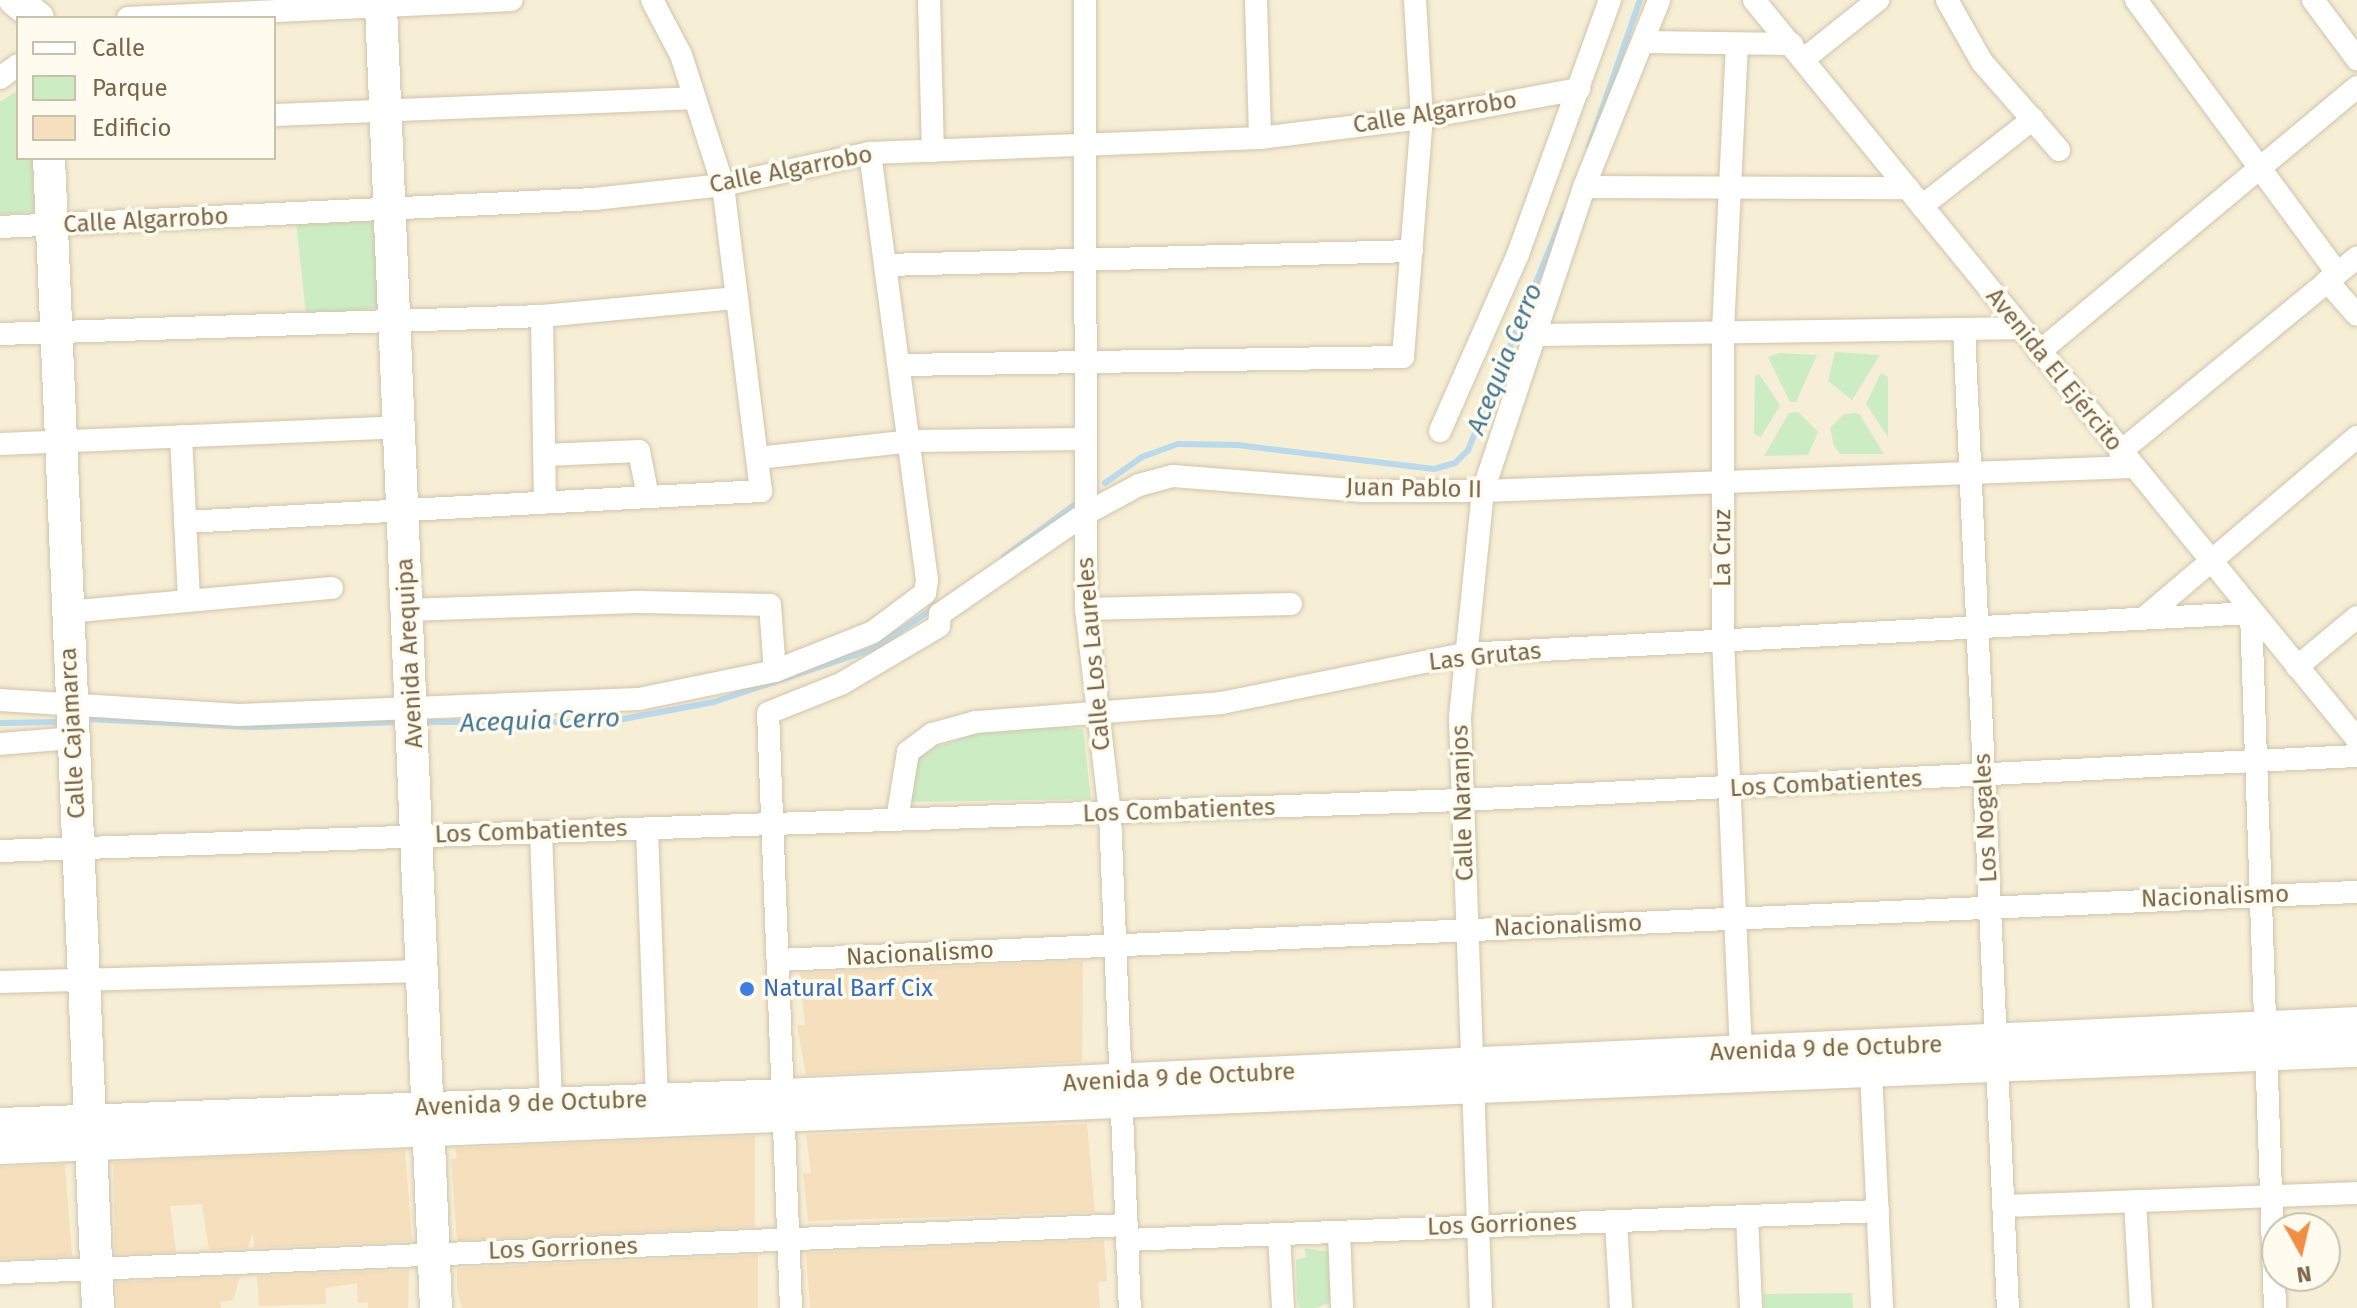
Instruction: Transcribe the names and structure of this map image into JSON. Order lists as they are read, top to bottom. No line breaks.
{"streets":{"street":["Calle Algarrobo","Avenida El Ejército","Juan Pablo II","La Cruz","Avenida Arequipa","Calle Los Laureles","Las Grutas","Calle Cajamarca","Los Combatientes","Calle Naranjos","Los Nogales","Nacionalismo","Avenida 9 de Octubre","Los Gorriones"]},"crossings":[["Calle Algarrobo","Avenida Arequipa"],["Calle Algarrobo","Calle Los Laureles"],["Calle Algarrobo","Calle Cajamarca"],["Avenida El Ejército","Juan Pablo II"],["Avenida El Ejército","Las Grutas"],["Juan Pablo II","La Cruz"],["Juan Pablo II","Calle Los Laureles"],["Juan Pablo II","Los Combatientes"],["Juan Pablo II","Calle Naranjos"],["Juan Pablo II","Los Nogales"],["La Cruz","Las Grutas"],["La Cruz","Los Combatientes"],["La Cruz","Nacionalismo"],["La Cruz","Avenida 9 de Octubre"],["Avenida Arequipa","Los Combatientes"],["Avenida Arequipa","Avenida 9 de Octubre"],["Avenida Arequipa","Los Gorriones"],["Calle Los Laureles","Las Grutas"],["Calle Los Laureles","Los Combatientes"],["Calle Los Laureles","Nacionalismo"],["Calle Los Laureles","Avenida 9 de Octubre"],["Calle Los Laureles","Los Gorriones"],["Las Grutas","Los Combatientes"],["Las Grutas","Calle Naranjos"],["Las Grutas","Los Nogales"],["Calle Cajamarca","Los Combatientes"],["Calle Cajamarca","Avenida 9 de Octubre"],["Calle Cajamarca","Los Gorriones"],["Los Combatientes","Calle Naranjos"],["Los Combatientes","Los Nogales"],["Calle Naranjos","Nacionalismo"],["Calle Naranjos","Avenida 9 de Octubre"],["Calle Naranjos","Los Gorriones"],["Los Nogales","Nacionalismo"],["Los Nogales","Avenida 9 de Octubre"]],"water":["Acequia Cerro"],"places":["Natural Barf Cix"],"legend":["Calle","Parque","Edificio"],"north":"bottom"}
